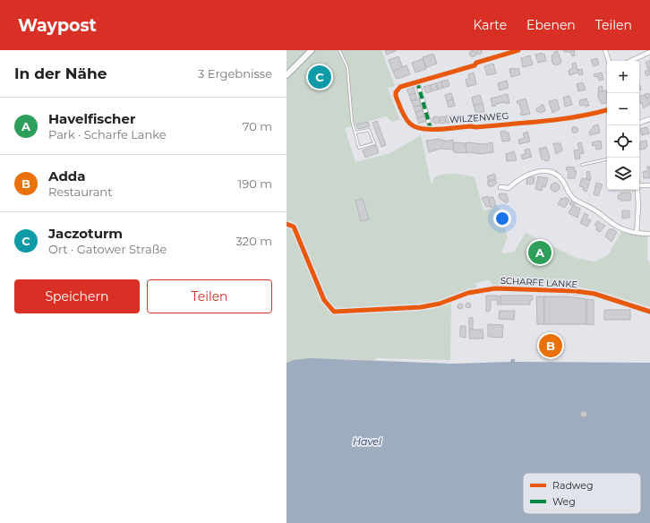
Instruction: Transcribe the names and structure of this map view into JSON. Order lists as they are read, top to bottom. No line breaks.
{"streets":{"street":["WILZENWEG","SCHARFE LANKE"]},"water":["Havel"],"legend":["Radweg","Weg"],"page":{"header":"Waypost","nav":["Karte","Ebenen","Teilen"],"heading":["In der Nähe","3 Ergebnisse"],"map_buttons":["+","−"],"pins":["C","A","B"],"list":[{"mark":"A","name":"Havelfischer","note":"Park · Scharfe Lanke","value":"70 m"},{"mark":"B","name":"Adda","note":"Restaurant","value":"190 m"},{"mark":"C","name":"Jaczoturm","note":"Ort · Gatower Straße","value":"320 m"}],"buttons":["Speichern","Teilen"]}}
